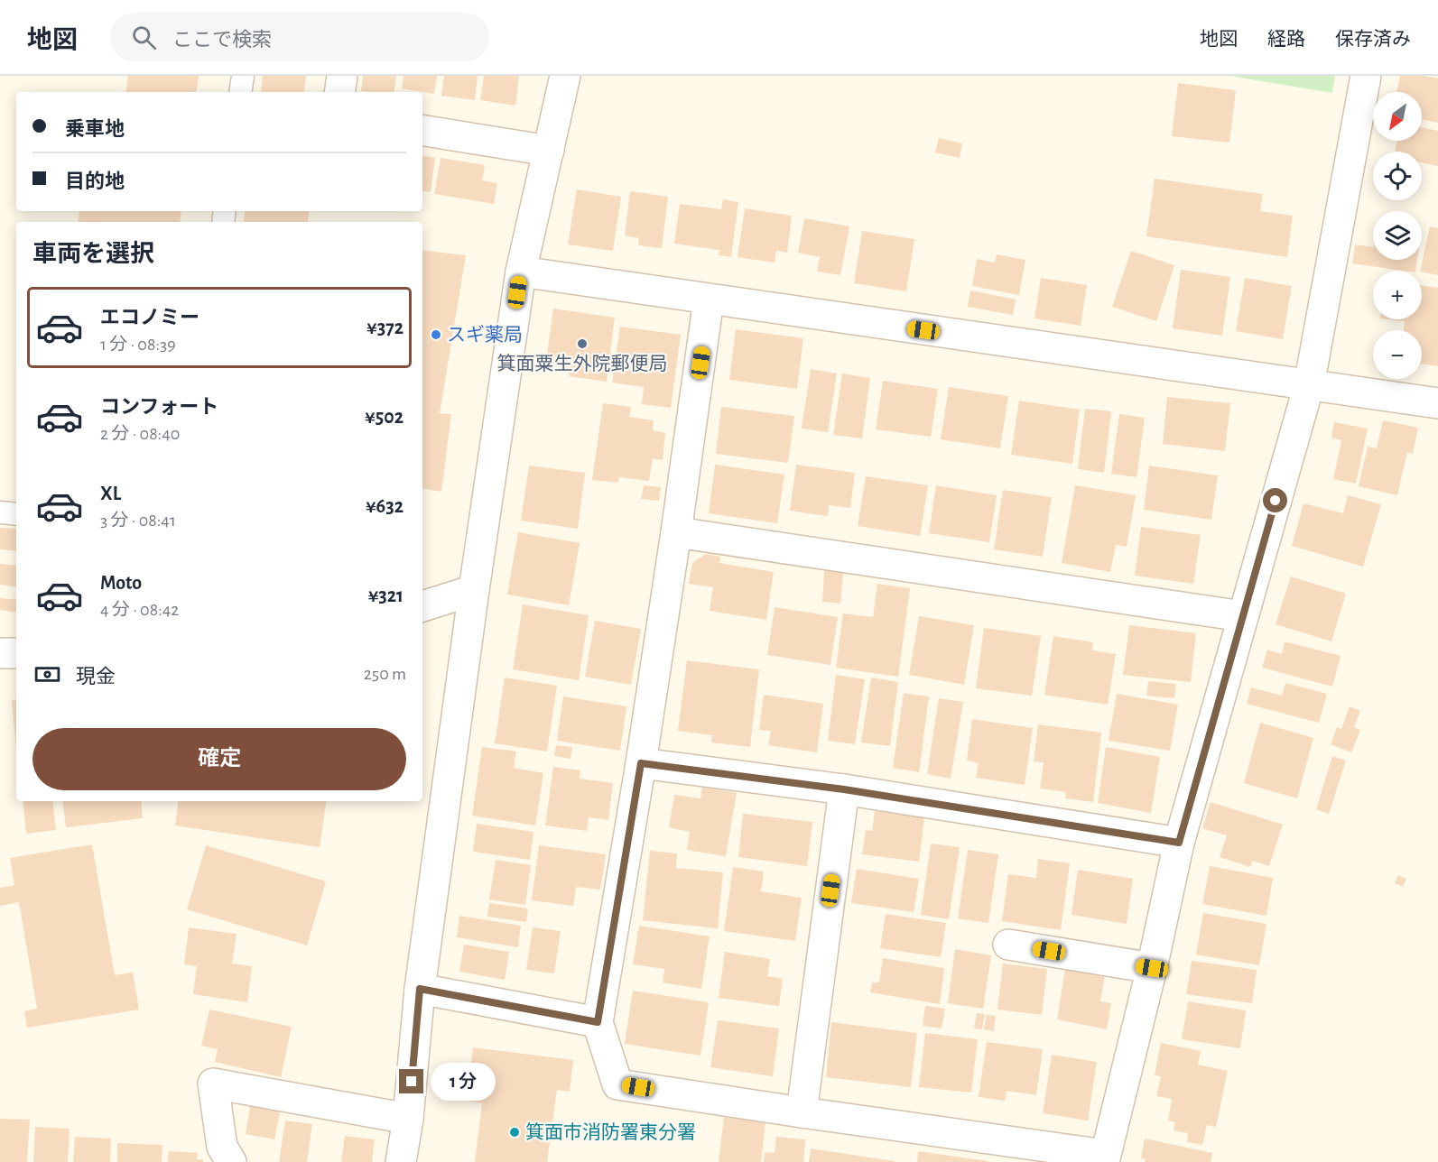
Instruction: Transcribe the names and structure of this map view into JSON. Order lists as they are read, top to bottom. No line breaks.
{"places":["スギ薬局","箕面粟生外院郵便局","箕面市消防署東分署"],"north":"bottom left","page":{"header":"地図","search":"ここで検索","nav":["地図","経路","保存済み"],"map_buttons":["+","−"],"banner":["乗車地","目的地"],"heading":"車両を選択","list":[{"name":"エコノミー","note":"1 分 · 08:39","value":"¥372"},{"name":"コンフォート","note":"2 分 · 08:40","value":"¥502"},{"name":"XL","note":"3 分 · 08:41","value":"¥632"},{"name":"Moto","note":"4 分 · 08:42","value":"¥321"}],"pay":["現金","250 m"],"buttons":"確定","bubble":"1 分"}}
